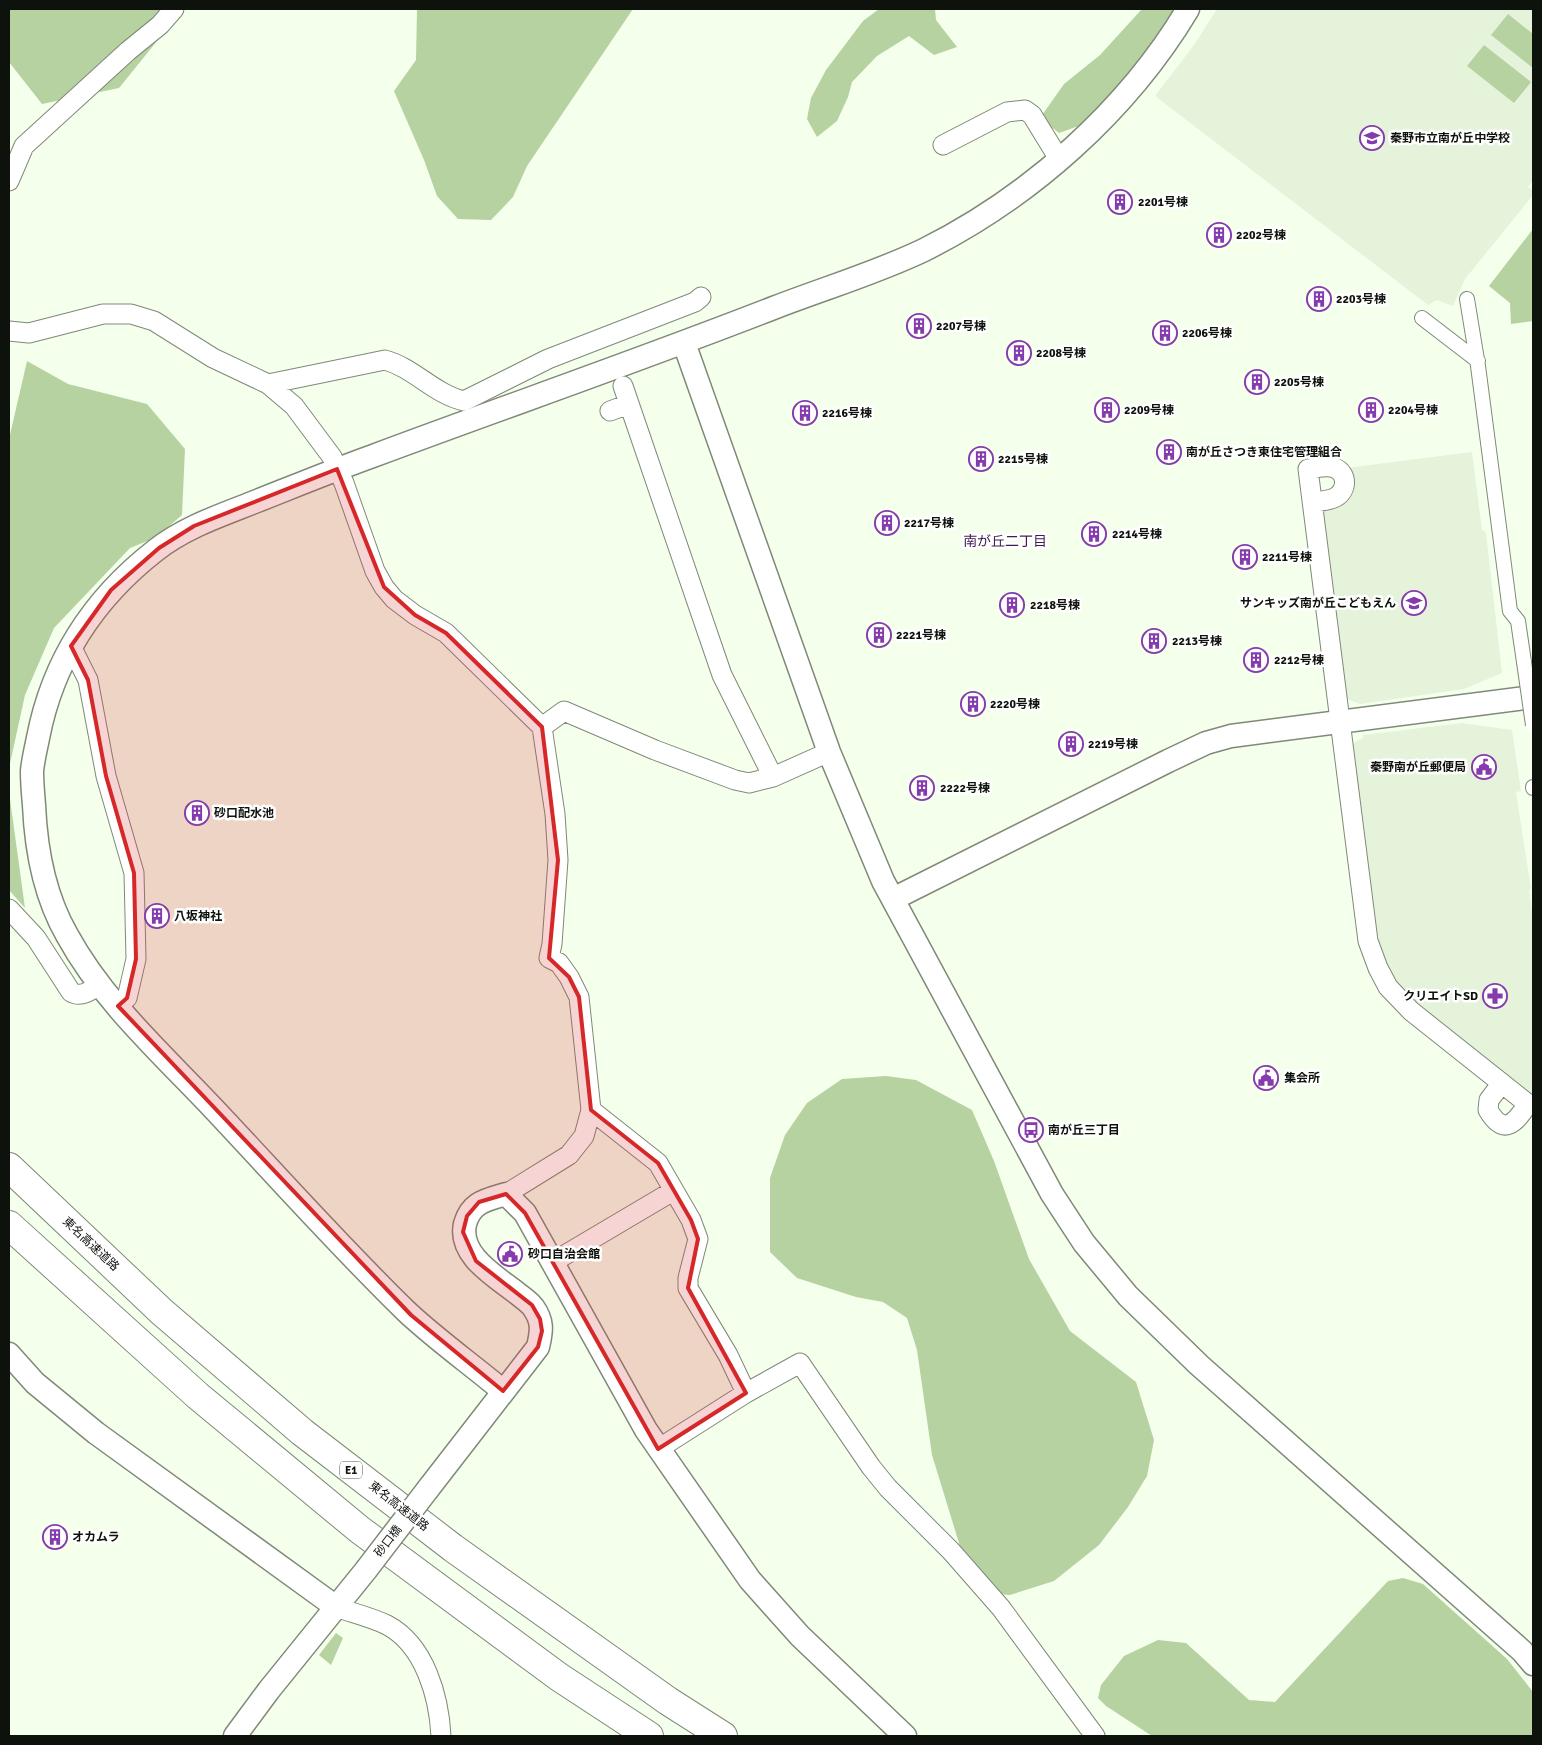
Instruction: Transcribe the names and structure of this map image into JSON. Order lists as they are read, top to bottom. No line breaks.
{"streets":{"highway":["東名高速道路","E1"],"street":["砂口橋"]},"districts":["南が丘二丁目"],"places":{"school or university":["秦野市立南が丘中学校","サンキッズ南が丘こどもえん"],"building":["2201号棟","2202号棟","2203号棟","2207号棟","2206号棟","2208号棟","2205号棟","2209号棟","2204号棟","2216号棟","南が丘さつき東住宅管理組合","2215号棟","2217号棟","2214号棟","2211号棟","2218号棟","2221号棟","2213号棟","2212号棟","2220号棟","2219号棟","2222号棟","砂口配水池","八坂神社","オカムラ"],"public building":["秦野南が丘郵便局","集会所","砂口自治会館"],"pharmacy":["クリエイトSD"],"bus stop":["南が丘三丁目"]}}
